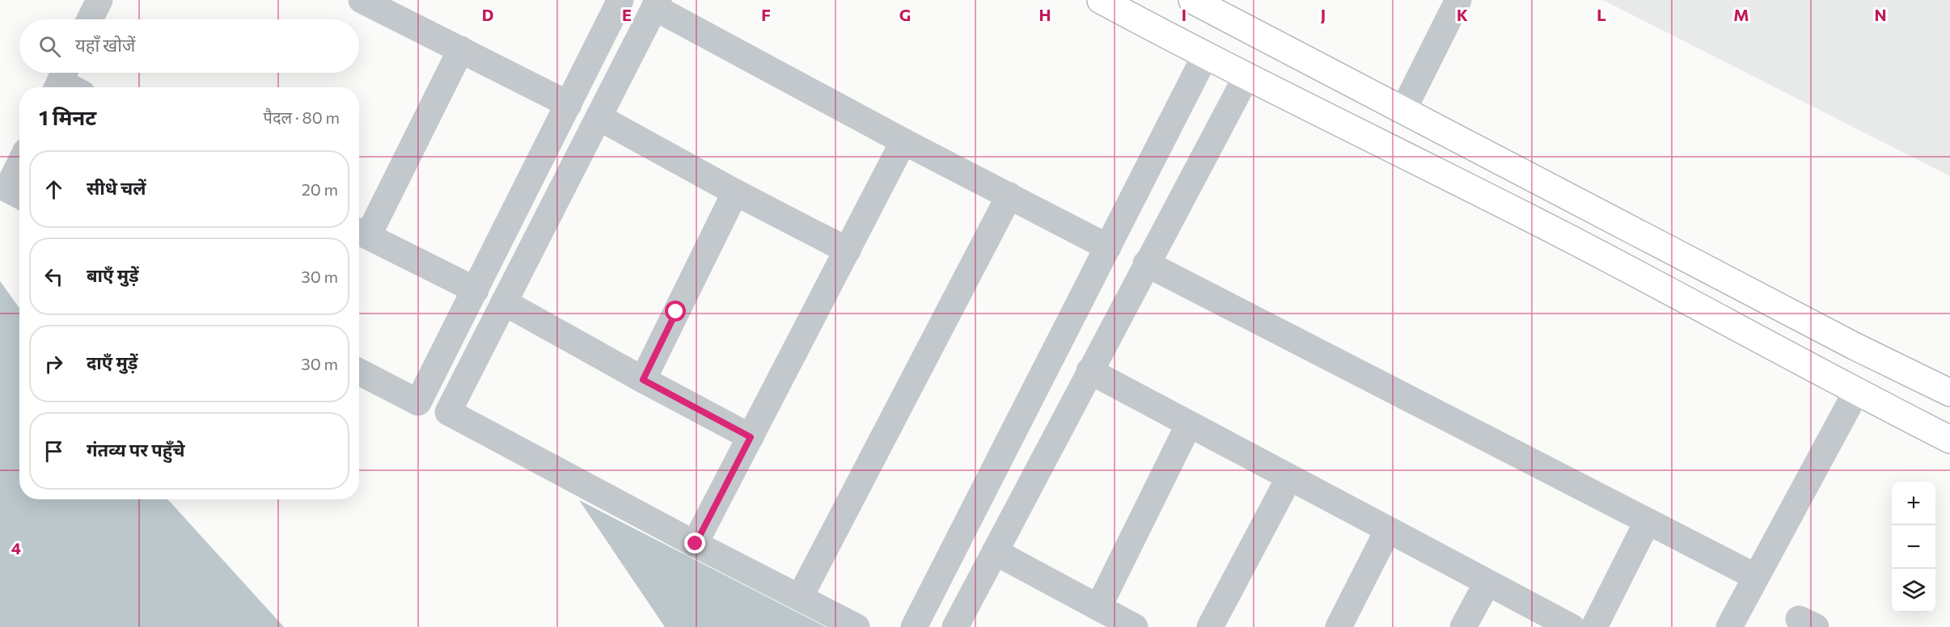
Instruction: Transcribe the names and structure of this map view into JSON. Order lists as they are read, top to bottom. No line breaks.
{"page":{"search":"यहाँ खोजें","heading":["1 मिनट","पैदल · 80 m"],"list":[["सीधे चलें","20 m"],["बाएँ मुड़ें","30 m"],["दाएँ मुड़ें","30 m"],"गंतव्य पर पहुँचे"],"map_buttons":["+","−"]},"grid":{"columns":["D","E","F","G","H","I","J","K","L","M","N"],"rows":["4"]}}
